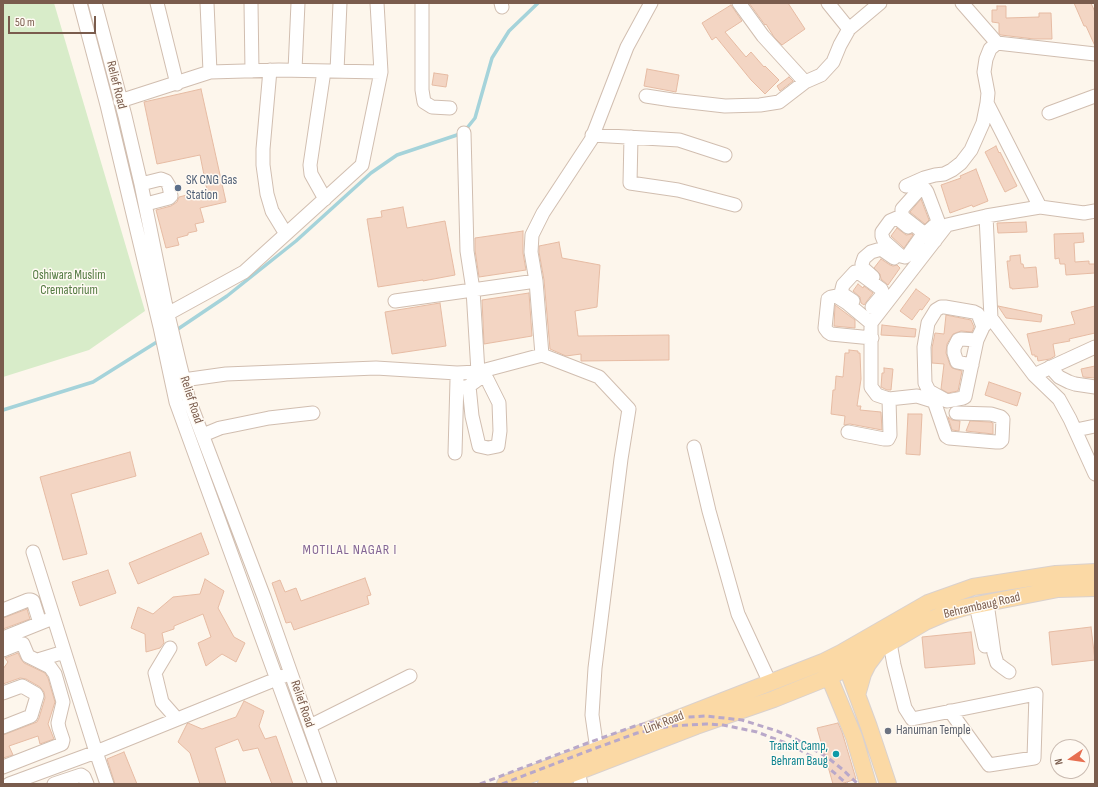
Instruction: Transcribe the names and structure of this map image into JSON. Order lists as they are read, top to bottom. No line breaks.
{"streets":{"main road":["Behrambaug Road","Link Road"],"street":["Relief Road"]},"crossings":[["Behrambaug Road","Link Road"]],"districts":["MOTILAL NAGAR I"],"parks":["Oshiwara Muslim Crematorium"],"places":["SK CNG Gas Station","Hanuman Temple","Transit Camp, Behram Baug"],"scale_bar":"50 m","north":"left"}
